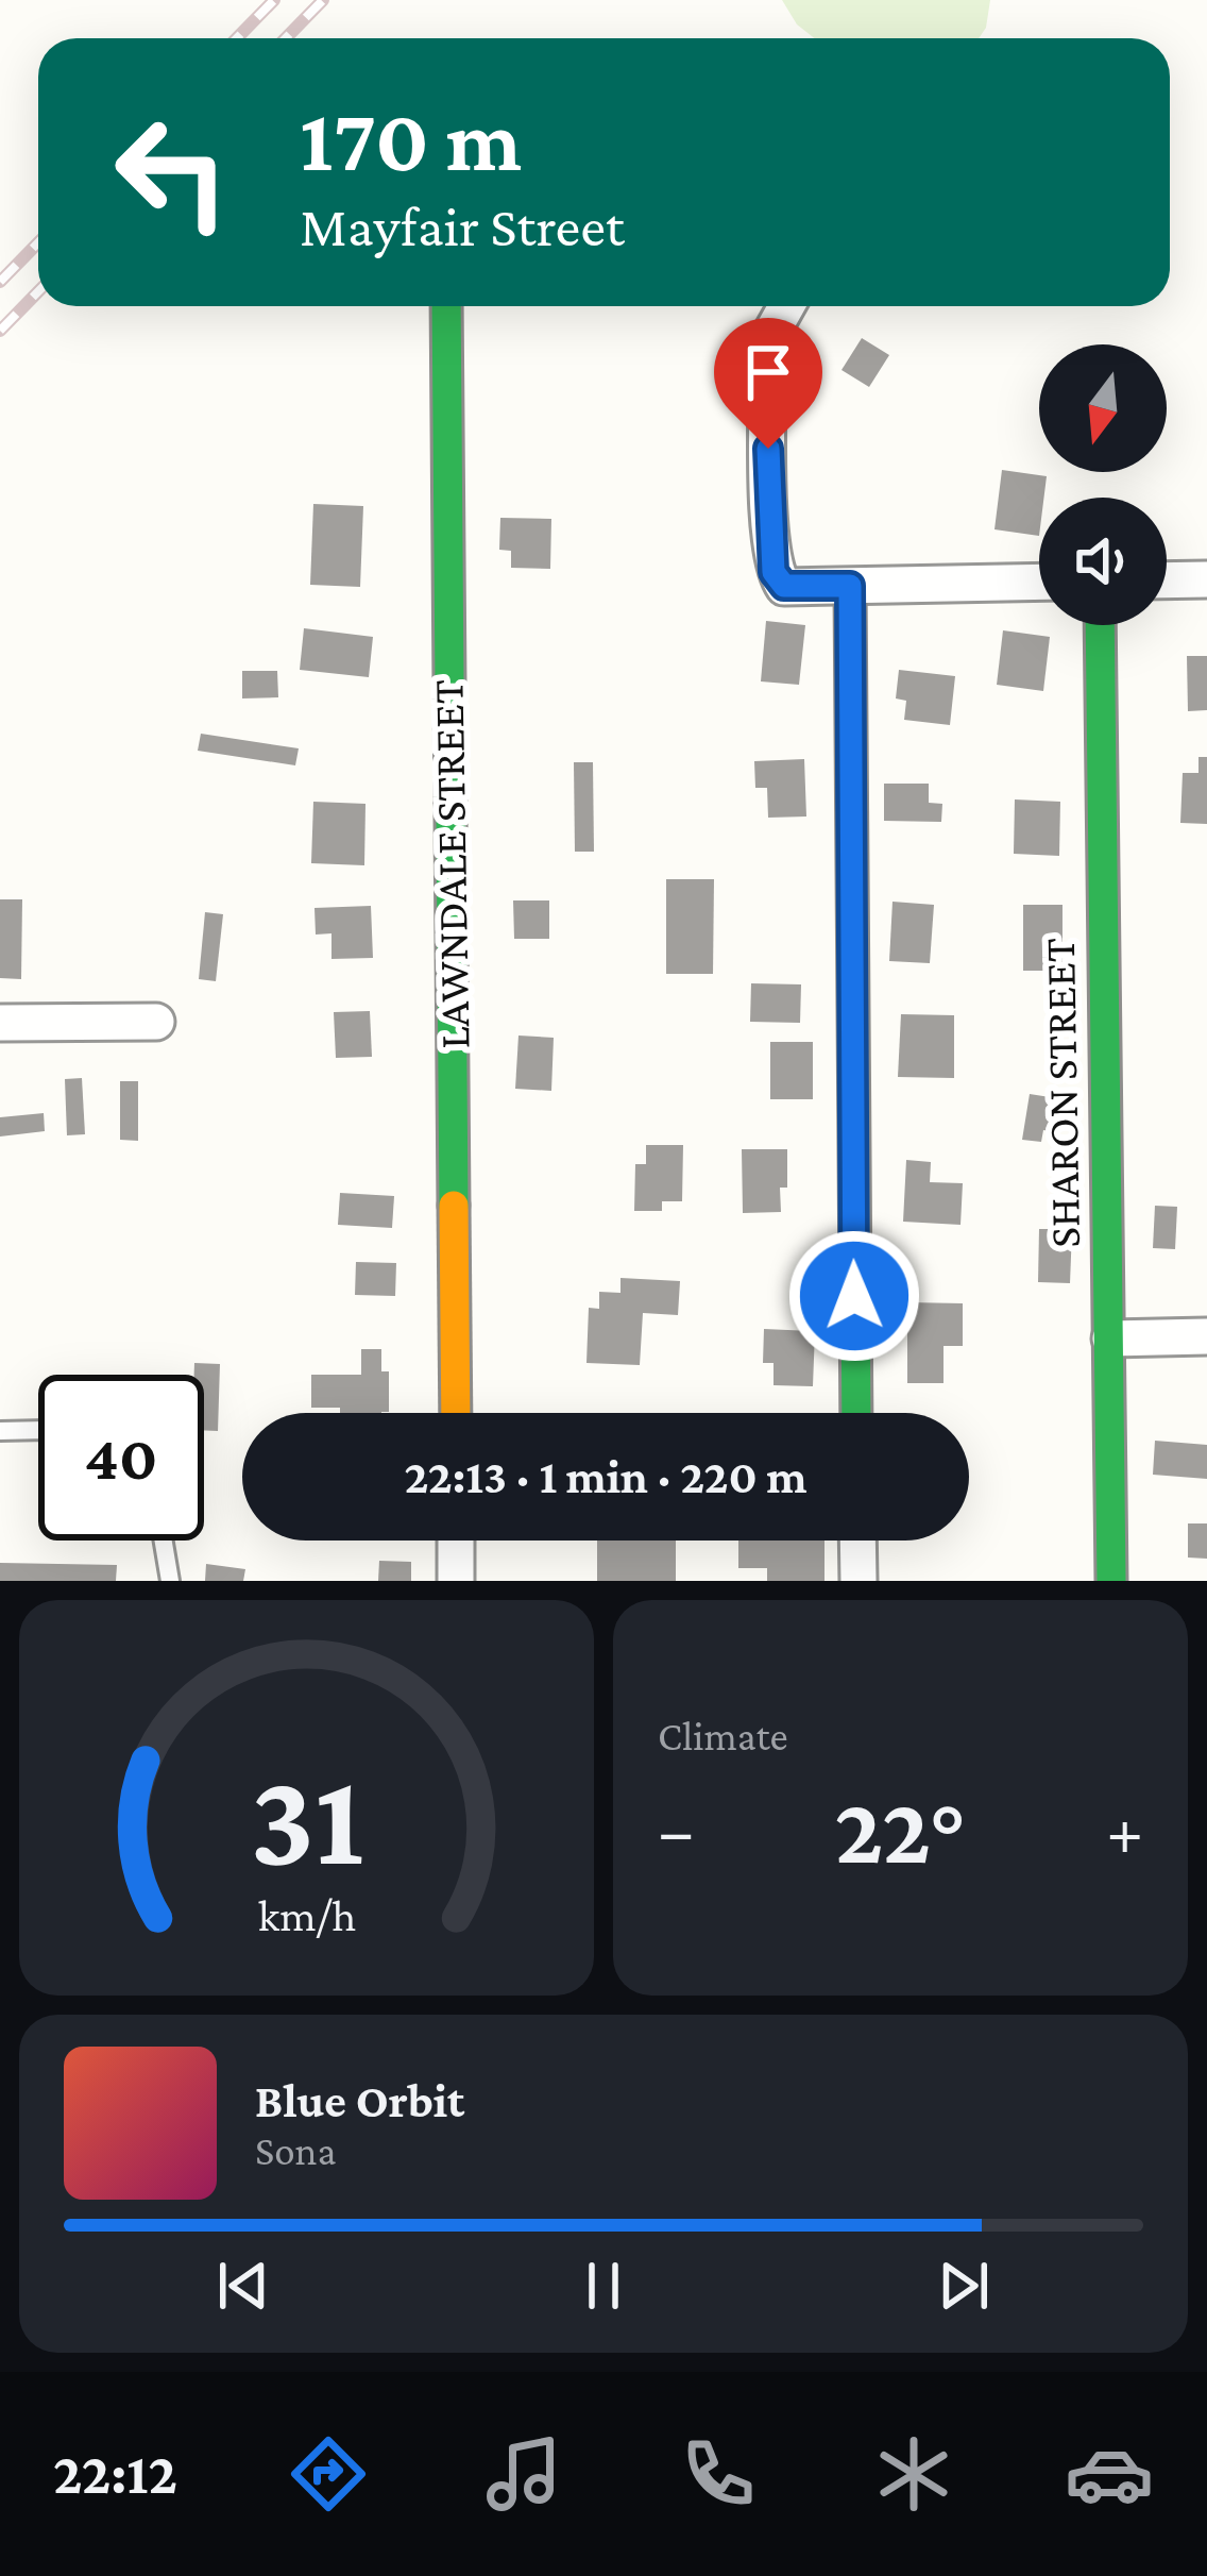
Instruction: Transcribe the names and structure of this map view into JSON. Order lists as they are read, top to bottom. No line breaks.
{"streets":{"street":["LAWNDALE STREET","SHARON STREET"]},"north":"bottom","page":{"turn":["170 m","Mayfair Street"],"limit":"40","trip":"22:13 · 1 min · 220 m","tile":"Climate","heat":["−","22°","+"],"song":["Blue Orbit","Sona"],"tabs":"22:12","gauge":["31","km/h"]}}
